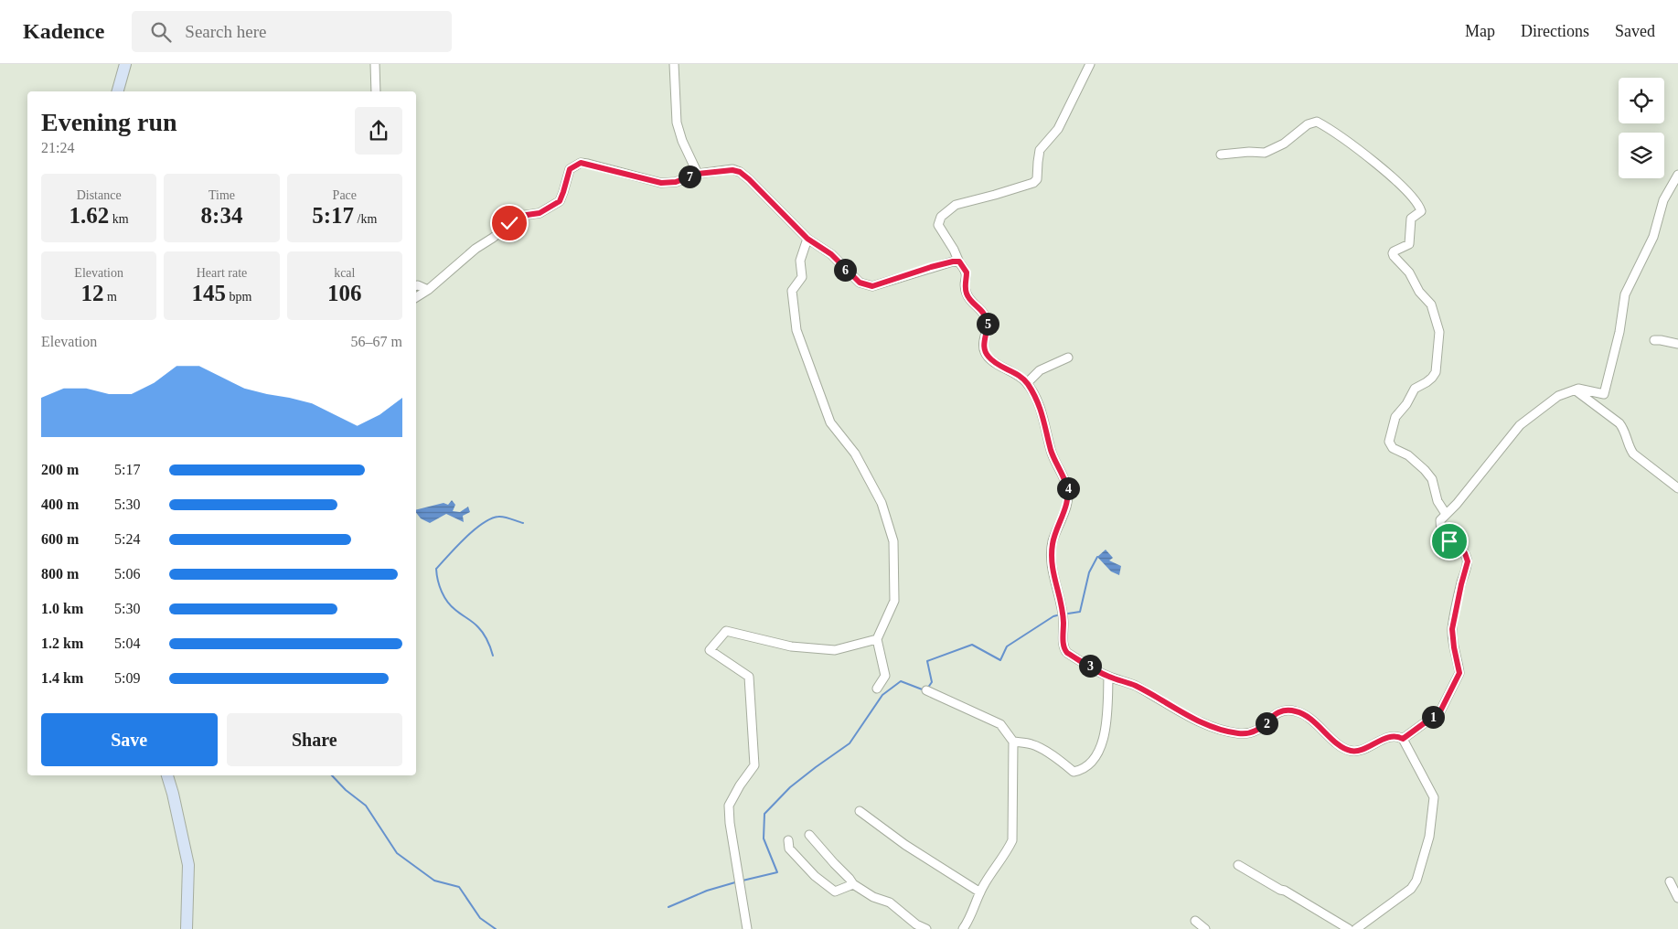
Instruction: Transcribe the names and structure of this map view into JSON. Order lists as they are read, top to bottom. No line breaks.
{"page":{"header":"Kadence","search":"Search here","nav":["Map","Directions","Saved"],"heading":["Evening run","21:24"],"pins":["7","6","5","4","3","1","2"],"stats":[["Distance","1.62 km"],["Time","8:34"],["Pace","5:17 /km"],["Elevation","12 m"],["Heart rate","145 bpm"],["kcal","106"]],"chart":["Elevation","56–67 m"],"list":[{"name":"200 m","note":"5:17"},{"name":"400 m","note":"5:30"},{"name":"600 m","note":"5:24"},{"name":"800 m","note":"5:06"},{"name":"1.0 km","note":"5:30"},{"name":"1.2 km","note":"5:04"},{"name":"1.4 km","note":"5:09"}],"buttons":["Save","Share"]}}
